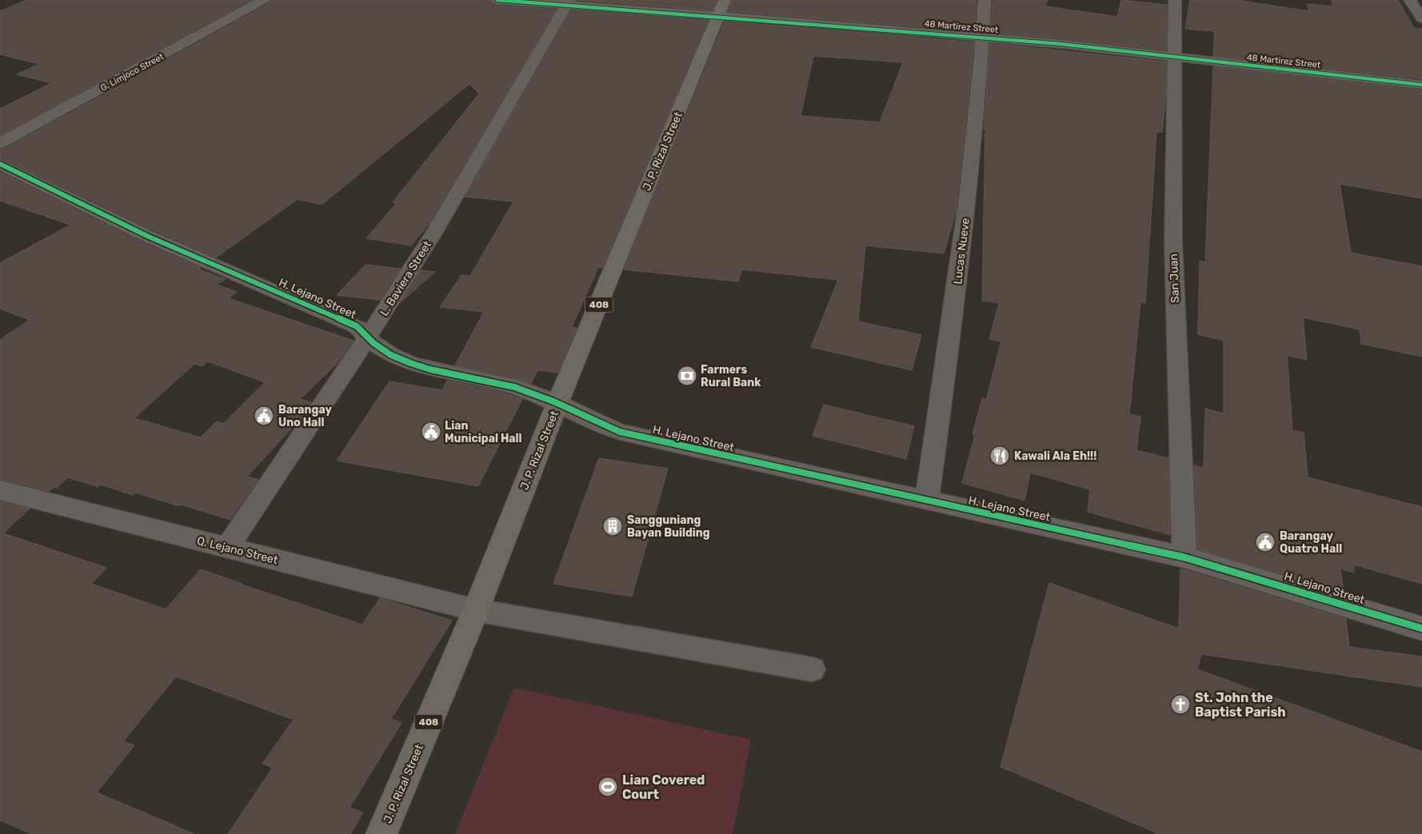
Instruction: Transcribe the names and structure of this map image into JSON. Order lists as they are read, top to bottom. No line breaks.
{"streets":{"main road":["J. P. Rizal Street","408"],"street":["48 Martirez Street","G. Limjoco Street","Lucas Nueve","L. Baviera Street","San Juan","H. Lejano Street","Q. Lejano Street"]},"crossings":[["48 Martirez Street","J. P. Rizal Street"],["48 Martirez Street","Lucas Nueve"],["48 Martirez Street","L. Baviera Street"],["48 Martirez Street","San Juan"],["J. P. Rizal Street","H. Lejano Street"],["J. P. Rizal Street","Q. Lejano Street"],["Lucas Nueve","H. Lejano Street"],["L. Baviera Street","H. Lejano Street"],["L. Baviera Street","Q. Lejano Street"],["San Juan","H. Lejano Street"]],"places":{"bank":["Farmers Rural Bank"],"public building":["Barangay Uno Hall","Lian Municipal Hall","Barangay Quatro Hall"],"restaurant":["Kawali Ala Eh!!!"],"building":["Sangguniang Bayan Building"],"church":["St. John the Baptist Parish"],"sports":["Lian Covered Court"]}}
